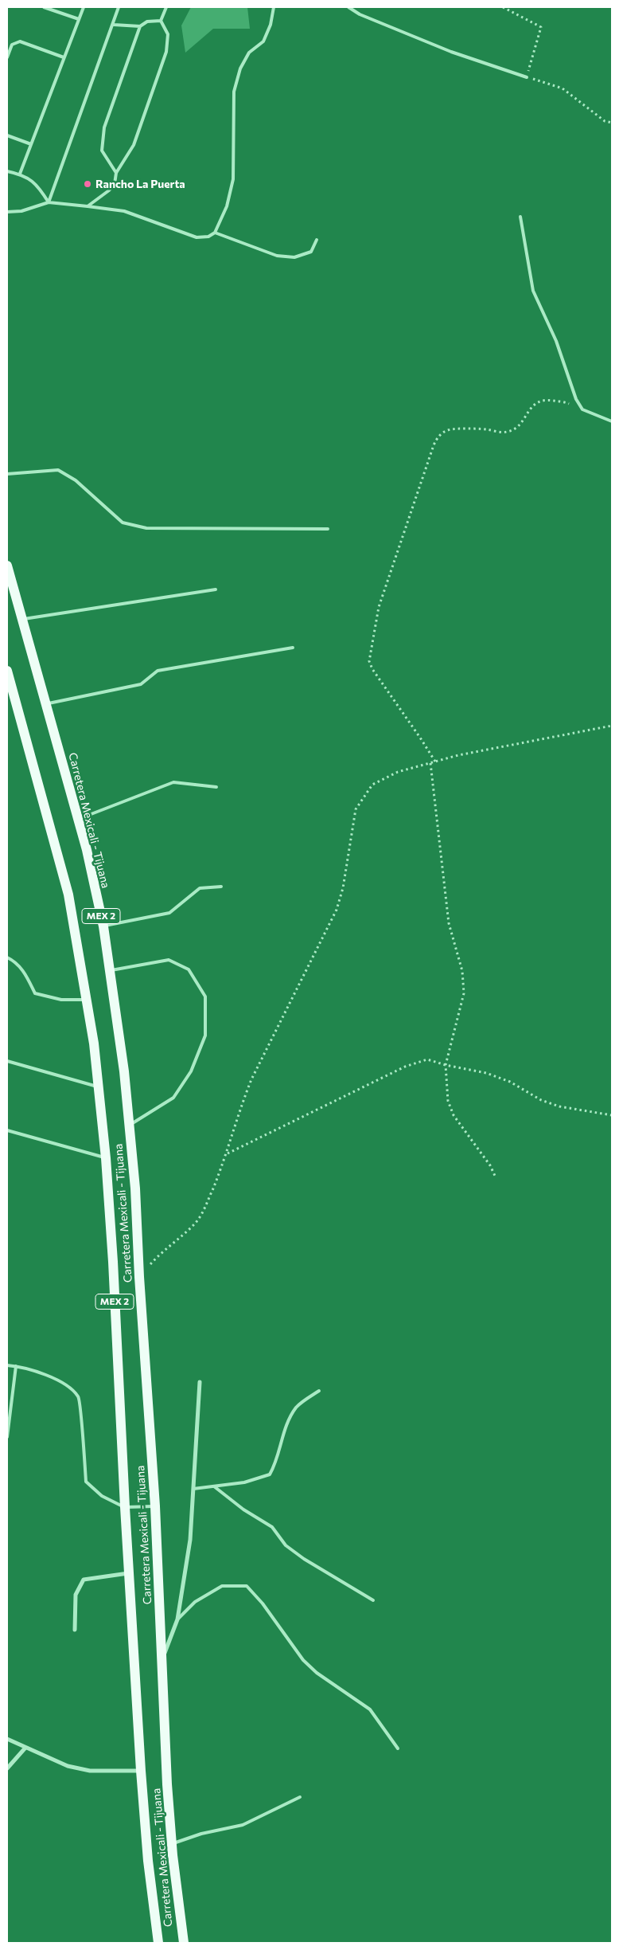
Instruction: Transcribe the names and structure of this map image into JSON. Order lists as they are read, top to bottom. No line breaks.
{"streets":{"main road":["Carretera Mexicali - Tijuana","MEX 2"]},"places":["Rancho La Puerta"]}
